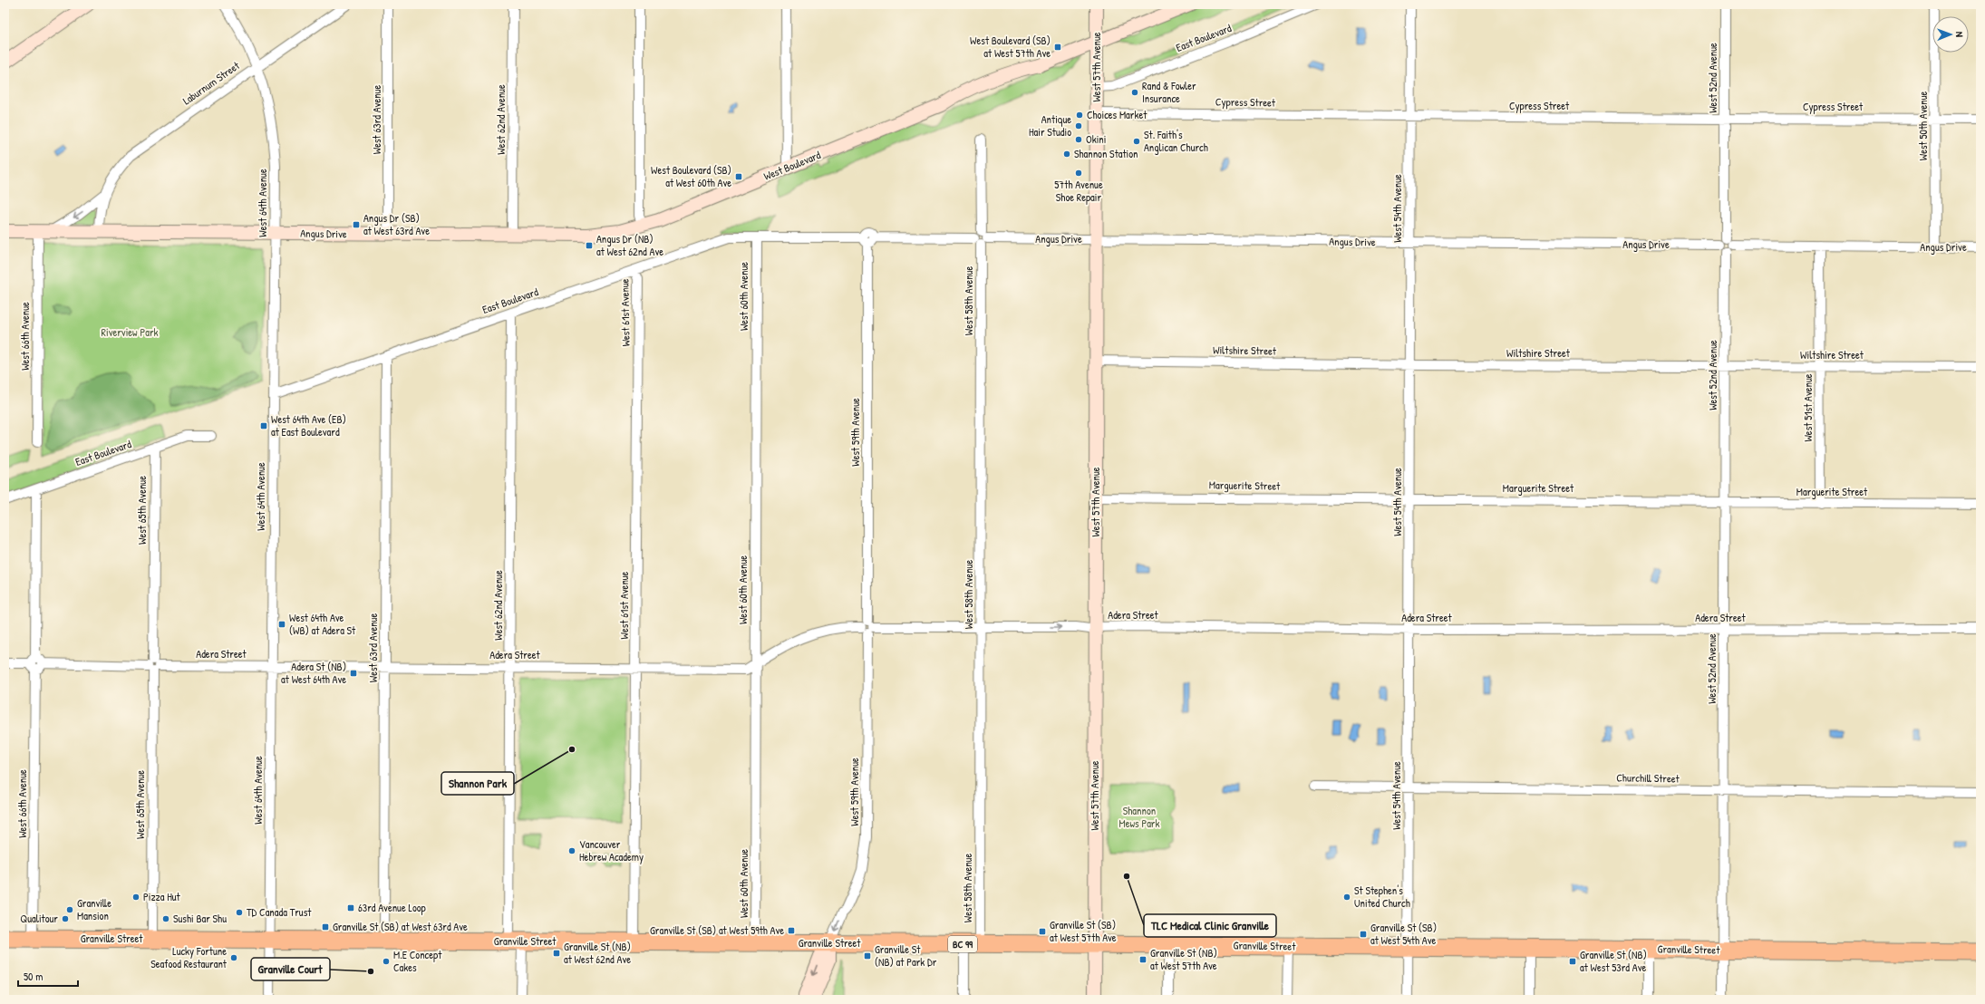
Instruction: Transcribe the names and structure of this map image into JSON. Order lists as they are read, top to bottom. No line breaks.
{"streets":{"highway":["Granville Street","BC 99"],"street":["East Boulevard","West 57th Avenue","West 52nd Avenue","Laburnum Street","Cypress Street","West 63rd Avenue","West 62nd Avenue","West 50th Avenue","West Boulevard","West 64th Avenue","West 54th Avenue","Angus Drive","West 60th Avenue","West 58th Avenue","West 61st Avenue","West 66th Avenue","Wiltshire Street","West 51st Avenue","West 59th Avenue","Marguerite Street","West 65th Avenue","Adera Street","Churchill Street"]},"crossings":[["East Boulevard","West 57th Avenue"],["East Boulevard","West 63rd Avenue"],["East Boulevard","West 62nd Avenue"],["East Boulevard","West 64th Avenue"],["East Boulevard","Angus Drive"],["East Boulevard","West 60th Avenue"],["East Boulevard","West 61st Avenue"],["East Boulevard","West 66th Avenue"],["East Boulevard","West 65th Avenue"],["West 57th Avenue","Cypress Street"],["West 57th Avenue","West Boulevard"],["West 57th Avenue","Angus Drive"],["West 57th Avenue","Wiltshire Street"],["West 57th Avenue","Marguerite Street"],["West 57th Avenue","Adera Street"],["West 57th Avenue","Granville Street"],["West 52nd Avenue","Cypress Street"],["West 52nd Avenue","Angus Drive"],["West 52nd Avenue","Wiltshire Street"],["West 52nd Avenue","Marguerite Street"],["West 52nd Avenue","Adera Street"],["West 52nd Avenue","Churchill Street"],["West 52nd Avenue","Granville Street"],["Laburnum Street","West 64th Avenue"],["Laburnum Street","Angus Drive"],["Cypress Street","West 50th Avenue"],["Cypress Street","West 54th Avenue"],["West 63rd Avenue","Angus Drive"],["West 63rd Avenue","Adera Street"],["West 63rd Avenue","Granville Street"],["West 62nd Avenue","Angus Drive"],["West 62nd Avenue","Adera Street"],["West 62nd Avenue","Granville Street"],["West 50th Avenue","Angus Drive"],["West Boulevard","Angus Drive"],["West 64th Avenue","Angus Drive"],["West 64th Avenue","Adera Street"],["West 64th Avenue","Granville Street"],["West 54th Avenue","Angus Drive"],["West 54th Avenue","Wiltshire Street"],["West 54th Avenue","Marguerite Street"],["West 54th Avenue","Adera Street"],["West 54th Avenue","Churchill Street"],["West 54th Avenue","Granville Street"],["Angus Drive","West 60th Avenue"],["Angus Drive","West 58th Avenue"],["Angus Drive","West 66th Avenue"],["Angus Drive","West 51st Avenue"],["Angus Drive","West 59th Avenue"],["West 60th Avenue","Adera Street"],["West 60th Avenue","Granville Street"],["West 58th Avenue","Adera Street"],["West 58th Avenue","Granville Street"],["West 61st Avenue","Adera Street"],["West 61st Avenue","Granville Street"],["West 66th Avenue","Adera Street"],["West 66th Avenue","Granville Street"],["Wiltshire Street","West 51st Avenue"],["West 51st Avenue","Marguerite Street"],["West 59th Avenue","Adera Street"],["West 59th Avenue","Granville Street"],["West 65th Avenue","Adera Street"],["West 65th Avenue","Granville Street"]],"one_way":["West 59th Avenue"],"parks":["Riverview Park","Shannon Mews Park"],"places":{"transit":["West Boulevard (SB) at West 57th Ave","West Boulevard (SB) at West 60th Ave","Angus Dr (SB) at West 63rd Ave","Angus Dr (NB) at West 62nd Ave","West 64th Ave (EB) at East Boulevard","West 64th Ave (WB) at Adera St","Adera St (NB) at West 64th Ave","63rd Avenue Loop","Granville St (SB) at West 63rd Ave","Granville St (SB) at West 59th Ave","Granville St (SB) at West 57th Ave","Granville St (SB) at West 54th Ave","Granville St (NB) at West 62nd Ave","Granville St (NB) at Park Dr","Granville St (NB) at West 57th Ave","Granville St (NB) at West 53rd Ave"],"other":["Rand & Fowler Insurance","Choices Market","Antique Hair Studio","Okini","St. Faith's Anglican Church","Shannon Station","57th Avenue Shoe Repair","Shannon Park","Vancouver Hebrew Academy","TLC Medical Clinic Granville","Pizza Hut","St Stephen's United Church","Granville Mansion","TD Canada Trust","Qualitour","Sushi Bar Shu","Lucky Fortune Seafood Restaurant","M.E Concept Cakes","Granville Court"]},"scale_bar":"50 m","north":"right"}
